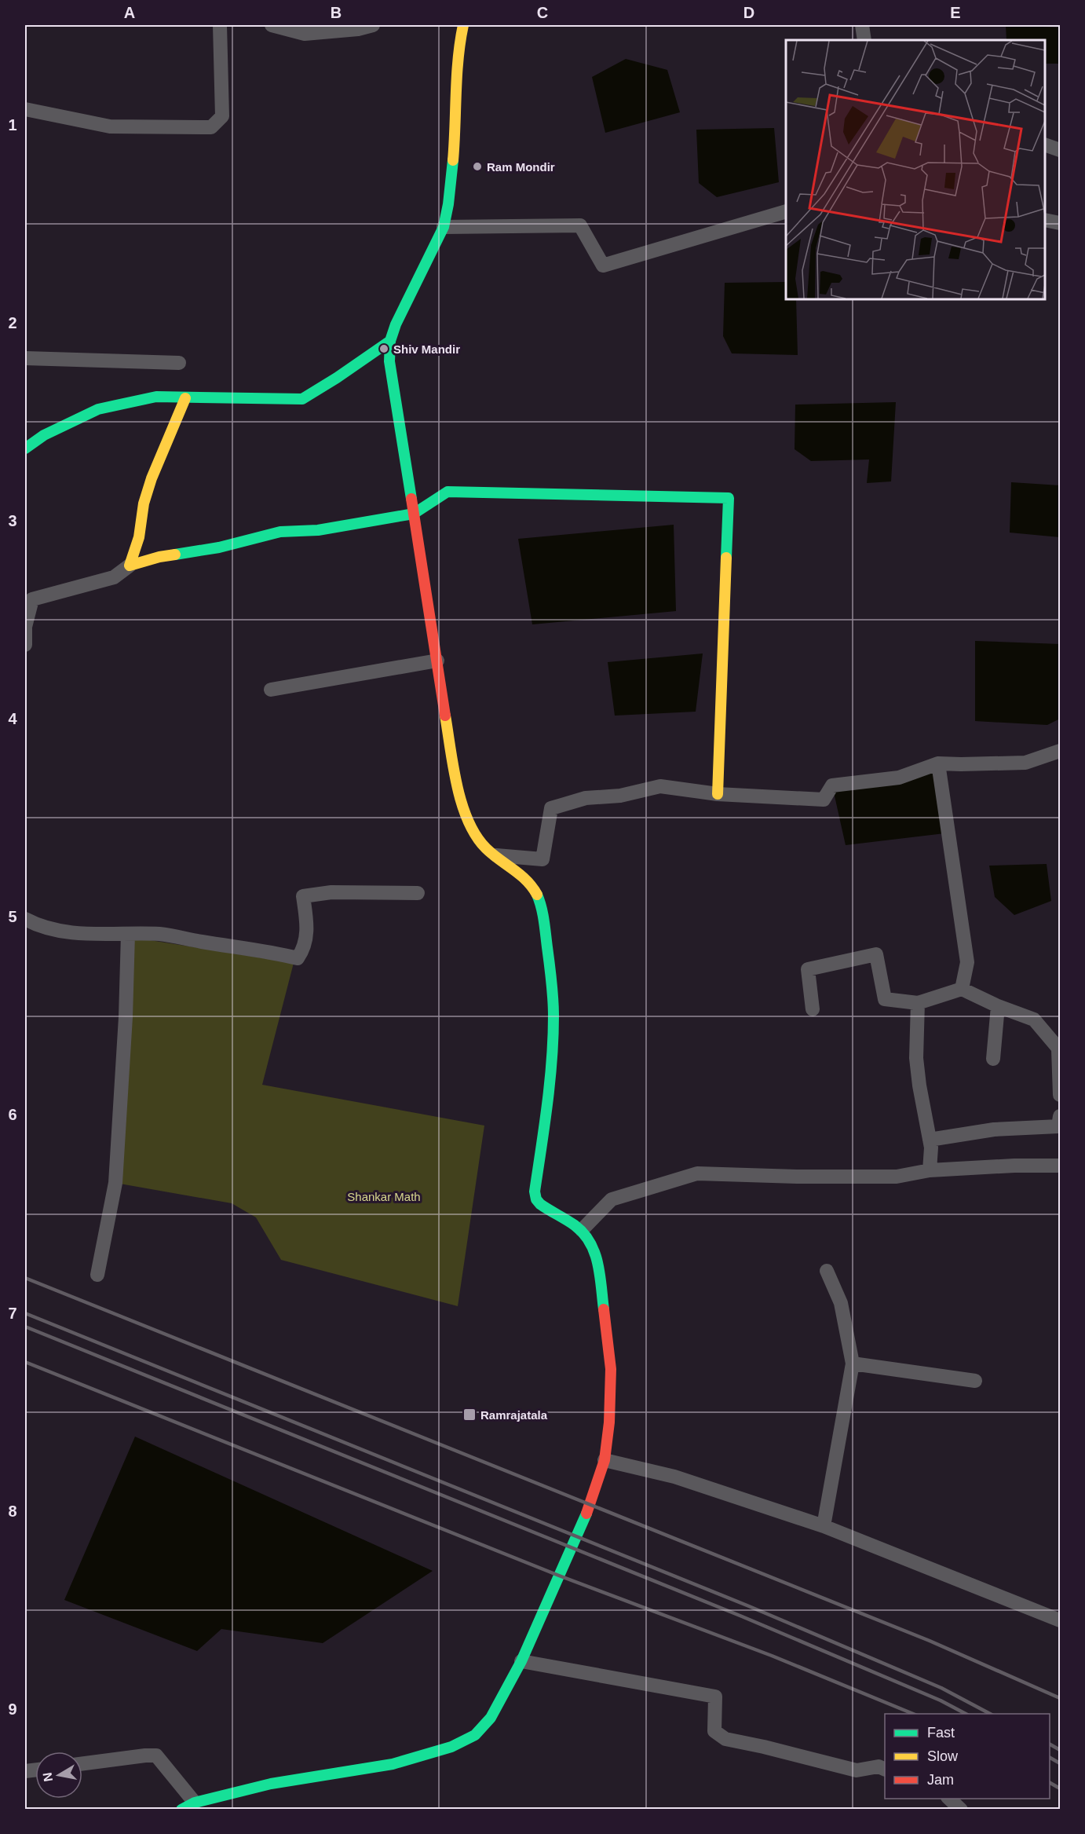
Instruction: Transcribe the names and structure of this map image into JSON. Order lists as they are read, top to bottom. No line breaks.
{"parks":["Shankar Math"],"places":{"other":["Ram Mondir","Shiv Mandir"],"transit":["Ramrajatala"]},"legend":["Fast","Slow","Jam"],"north":"left","grid":{"columns":["A","B","C","D","E"],"rows":["1","2","3","4","5","6","7","8","9"]}}
